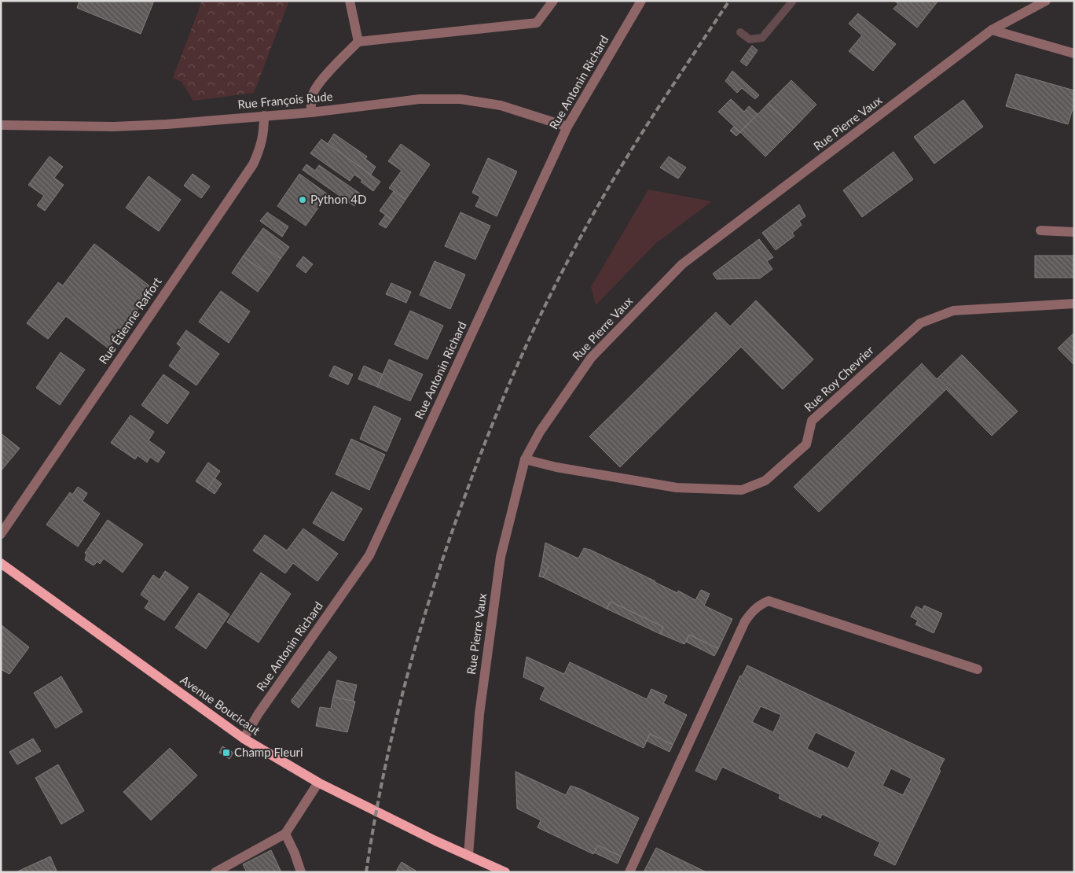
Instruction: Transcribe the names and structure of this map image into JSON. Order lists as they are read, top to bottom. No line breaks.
{"streets":{"main road":["Avenue Boucicaut"],"street":["Rue Antonin Richard","Rue François Rude","Rue Pierre Vaux","Rue Étienne Raffort","Rue Roy Chevrier"]},"crossings":[["Rue Antonin Richard","Rue François Rude"],["Rue Antonin Richard","Avenue Boucicaut"],["Rue François Rude","Rue Étienne Raffort"],["Rue Pierre Vaux","Rue Roy Chevrier"],["Rue Pierre Vaux","Avenue Boucicaut"]],"places":{"other":["Python 4D"],"transit":["Champ Fleuri"]}}
